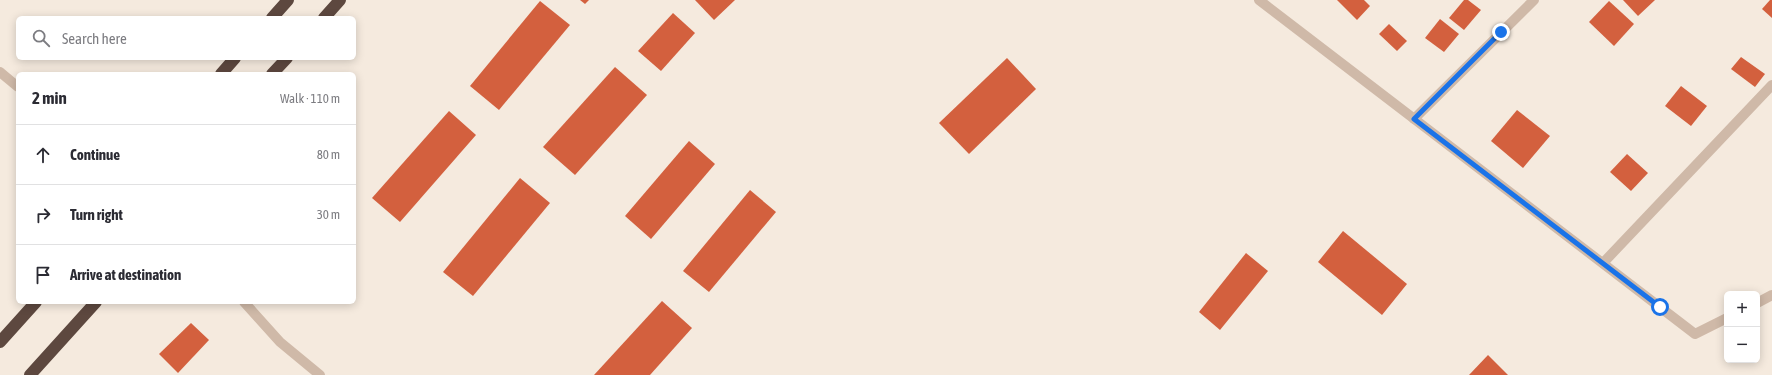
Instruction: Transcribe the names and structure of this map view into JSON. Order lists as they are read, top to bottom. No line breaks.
{"page":{"search":"Search here","heading":["2 min","Walk · 110 m"],"list":[["Continue","80 m"],["Turn right","30 m"],"Arrive at destination"],"map_buttons":["+","−"]}}
